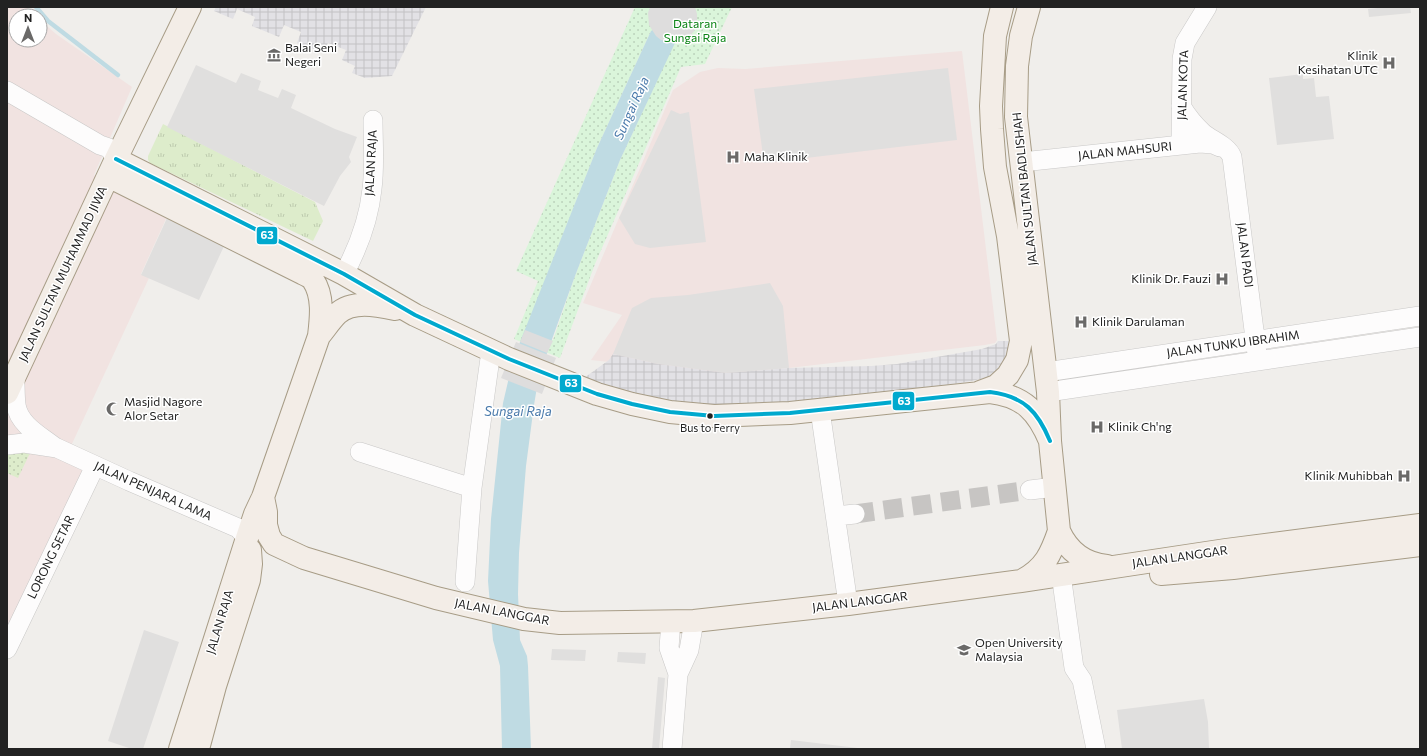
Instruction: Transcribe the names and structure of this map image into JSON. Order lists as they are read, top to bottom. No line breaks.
{"streets":{"main road":["JALAN RAJA","JALAN SULTAN BADLISHAH","JALAN SULTAN MUHAMMAD JIWA","JALAN LANGGAR"],"street":["JALAN KOTA","JALAN MAHSURI","JALAN PADI","JALAN TUNKU IBRAHIM","JALAN PENJARA LAMA","LORONG SETAR"]},"crossings":[["JALAN KOTA","JALAN MAHSURI"],["JALAN MAHSURI","JALAN SULTAN BADLISHAH"],["JALAN MAHSURI","JALAN PADI"],["JALAN RAJA","JALAN PENJARA LAMA"],["JALAN RAJA","JALAN LANGGAR"],["JALAN SULTAN BADLISHAH","JALAN TUNKU IBRAHIM"],["JALAN PADI","JALAN TUNKU IBRAHIM"],["JALAN SULTAN MUHAMMAD JIWA","JALAN PENJARA LAMA"],["JALAN PENJARA LAMA","LORONG SETAR"]],"water":["Sungai Raja"],"parks":["Dataran Sungai Raja"],"places":{"museum":["Balai Seni Negeri"],"hospital":["Klinik Kesihatan UTC","Maha Klinik","Klinik Dr. Fauzi","Klinik Darulaman","Klinik Ch'ng","Klinik Muhibbah"],"mosque":["Masjid Nagore Alor Setar"],"other":["Bus to Ferry"],"school or university":["Open University Malaysia"]},"lines":["transit line 63"],"north":"top"}
